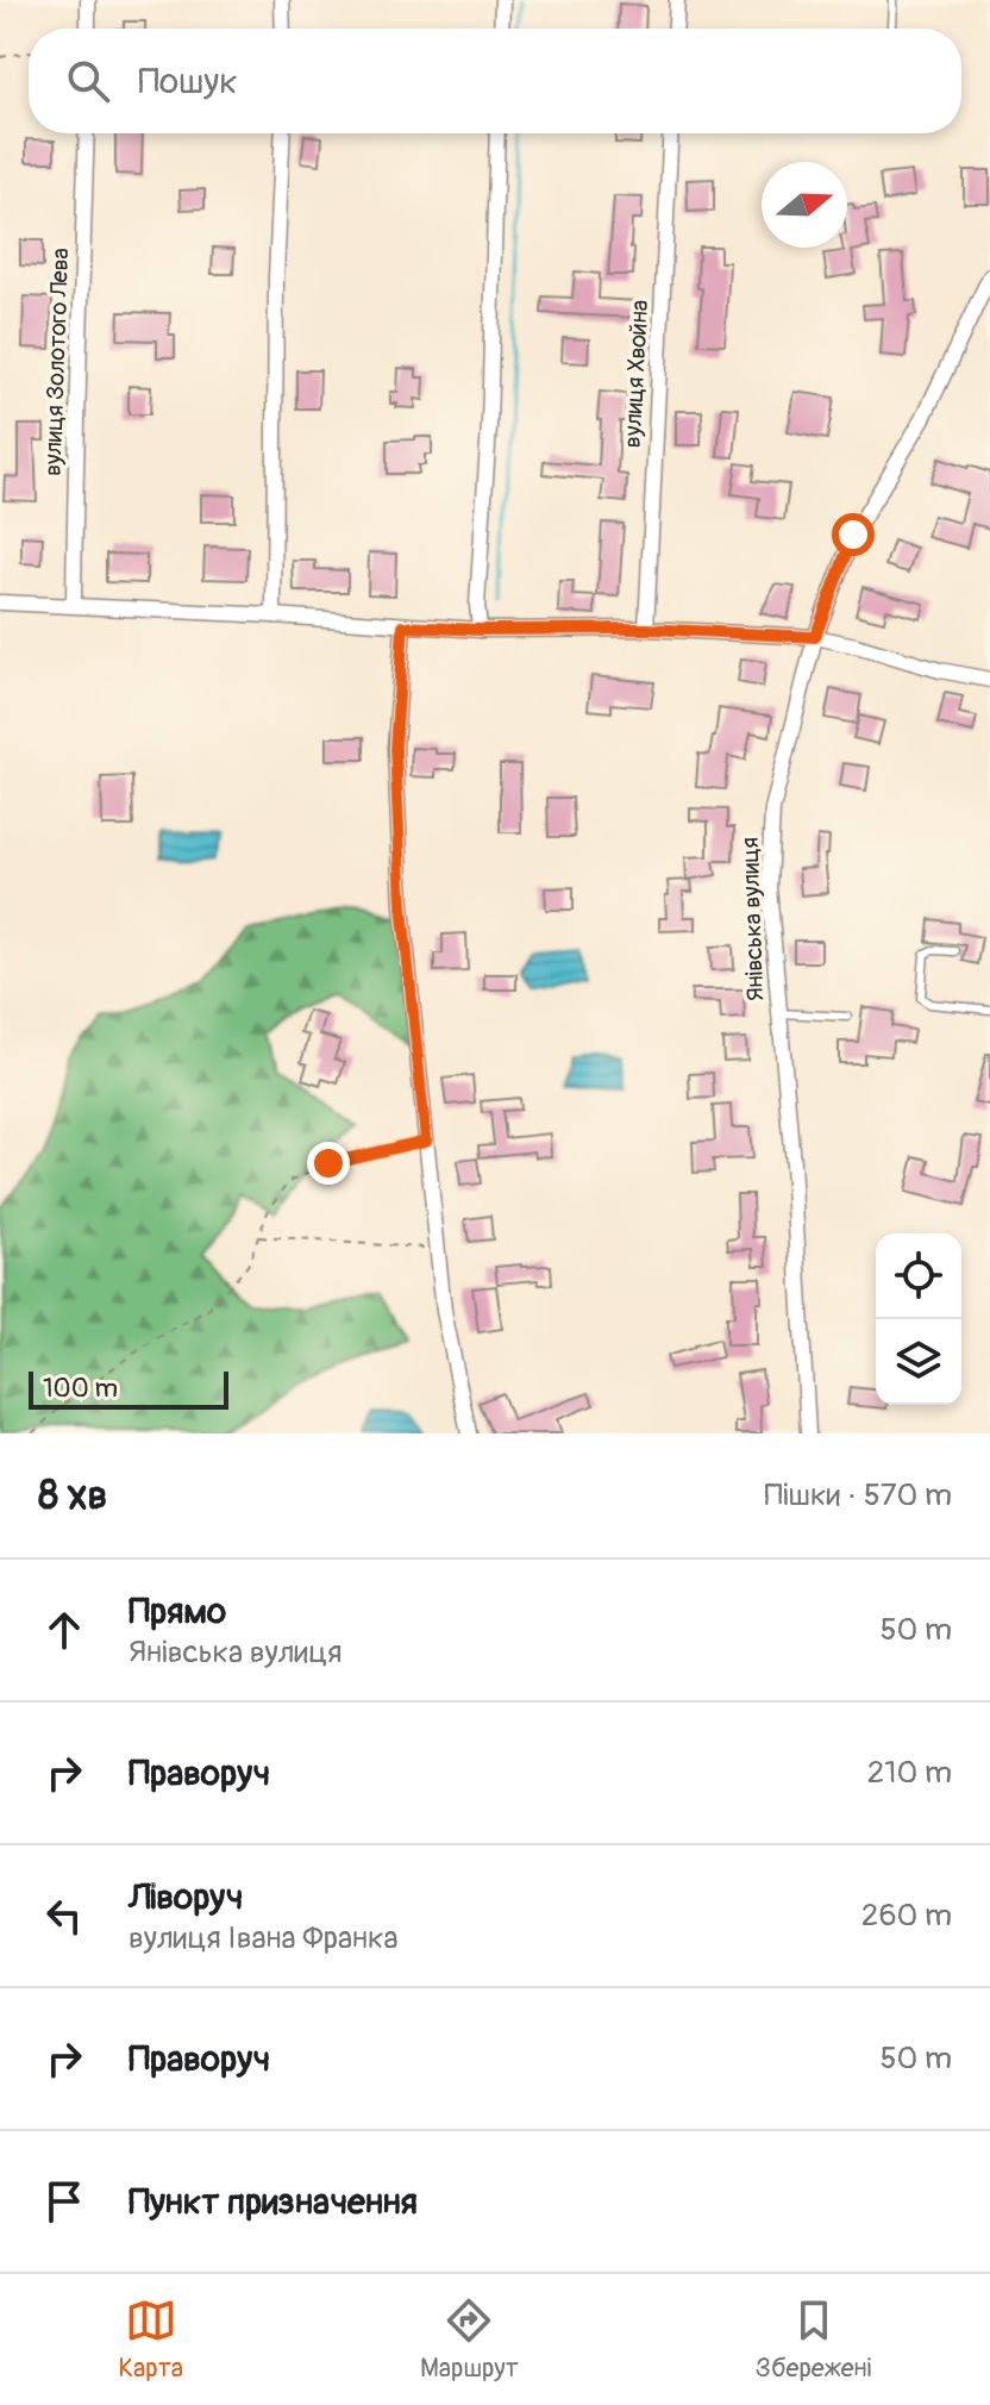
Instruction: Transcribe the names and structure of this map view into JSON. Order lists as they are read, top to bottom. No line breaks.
{"streets":{"street":["вулиця Золотого Лева","вулиця Хвойна","Янівська вулиця"]},"scale_bar":"100 m","north":"right","page":{"search":"Пошук","scale":"100 m","heading":["8 хв","Пішки · 570 m"],"list":[["Прямо","Янівська вулиця","50 m"],["Праворуч","210 m"],["Ліворуч","вулиця Івана Франка","260 m"],["Праворуч","50 m"],"Пункт призначення"],"nav":["Карта","Маршрут","Збережені"]}}
